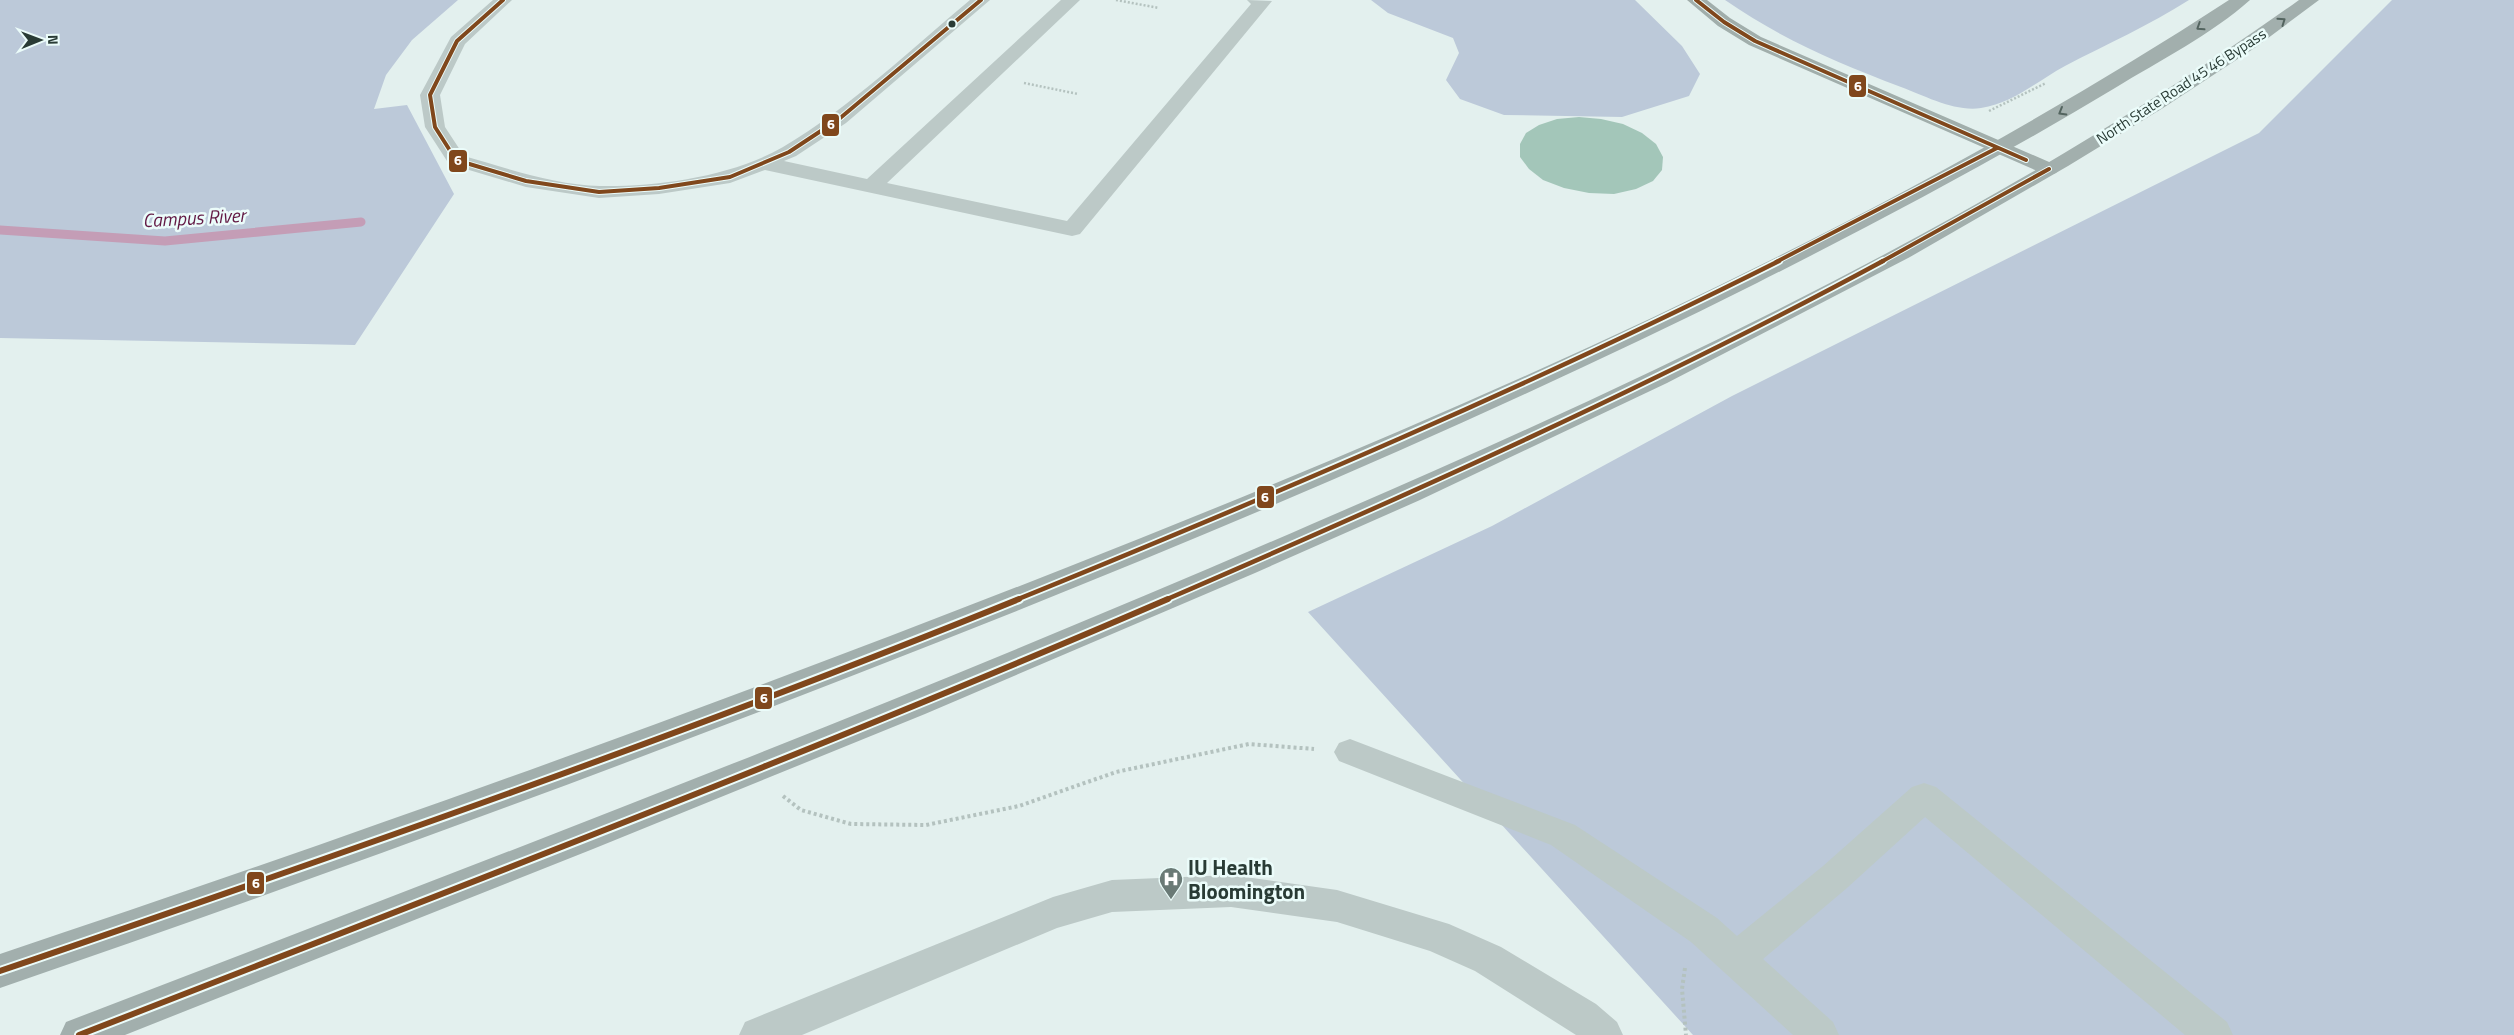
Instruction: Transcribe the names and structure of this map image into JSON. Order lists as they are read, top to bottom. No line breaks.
{"streets":{"highway":["North State Road 45 46 Bypass"]},"water":["Campus River"],"places":{"hospital":["IU Health Bloomington"]},"lines":["transit line 6"],"north":"right"}
